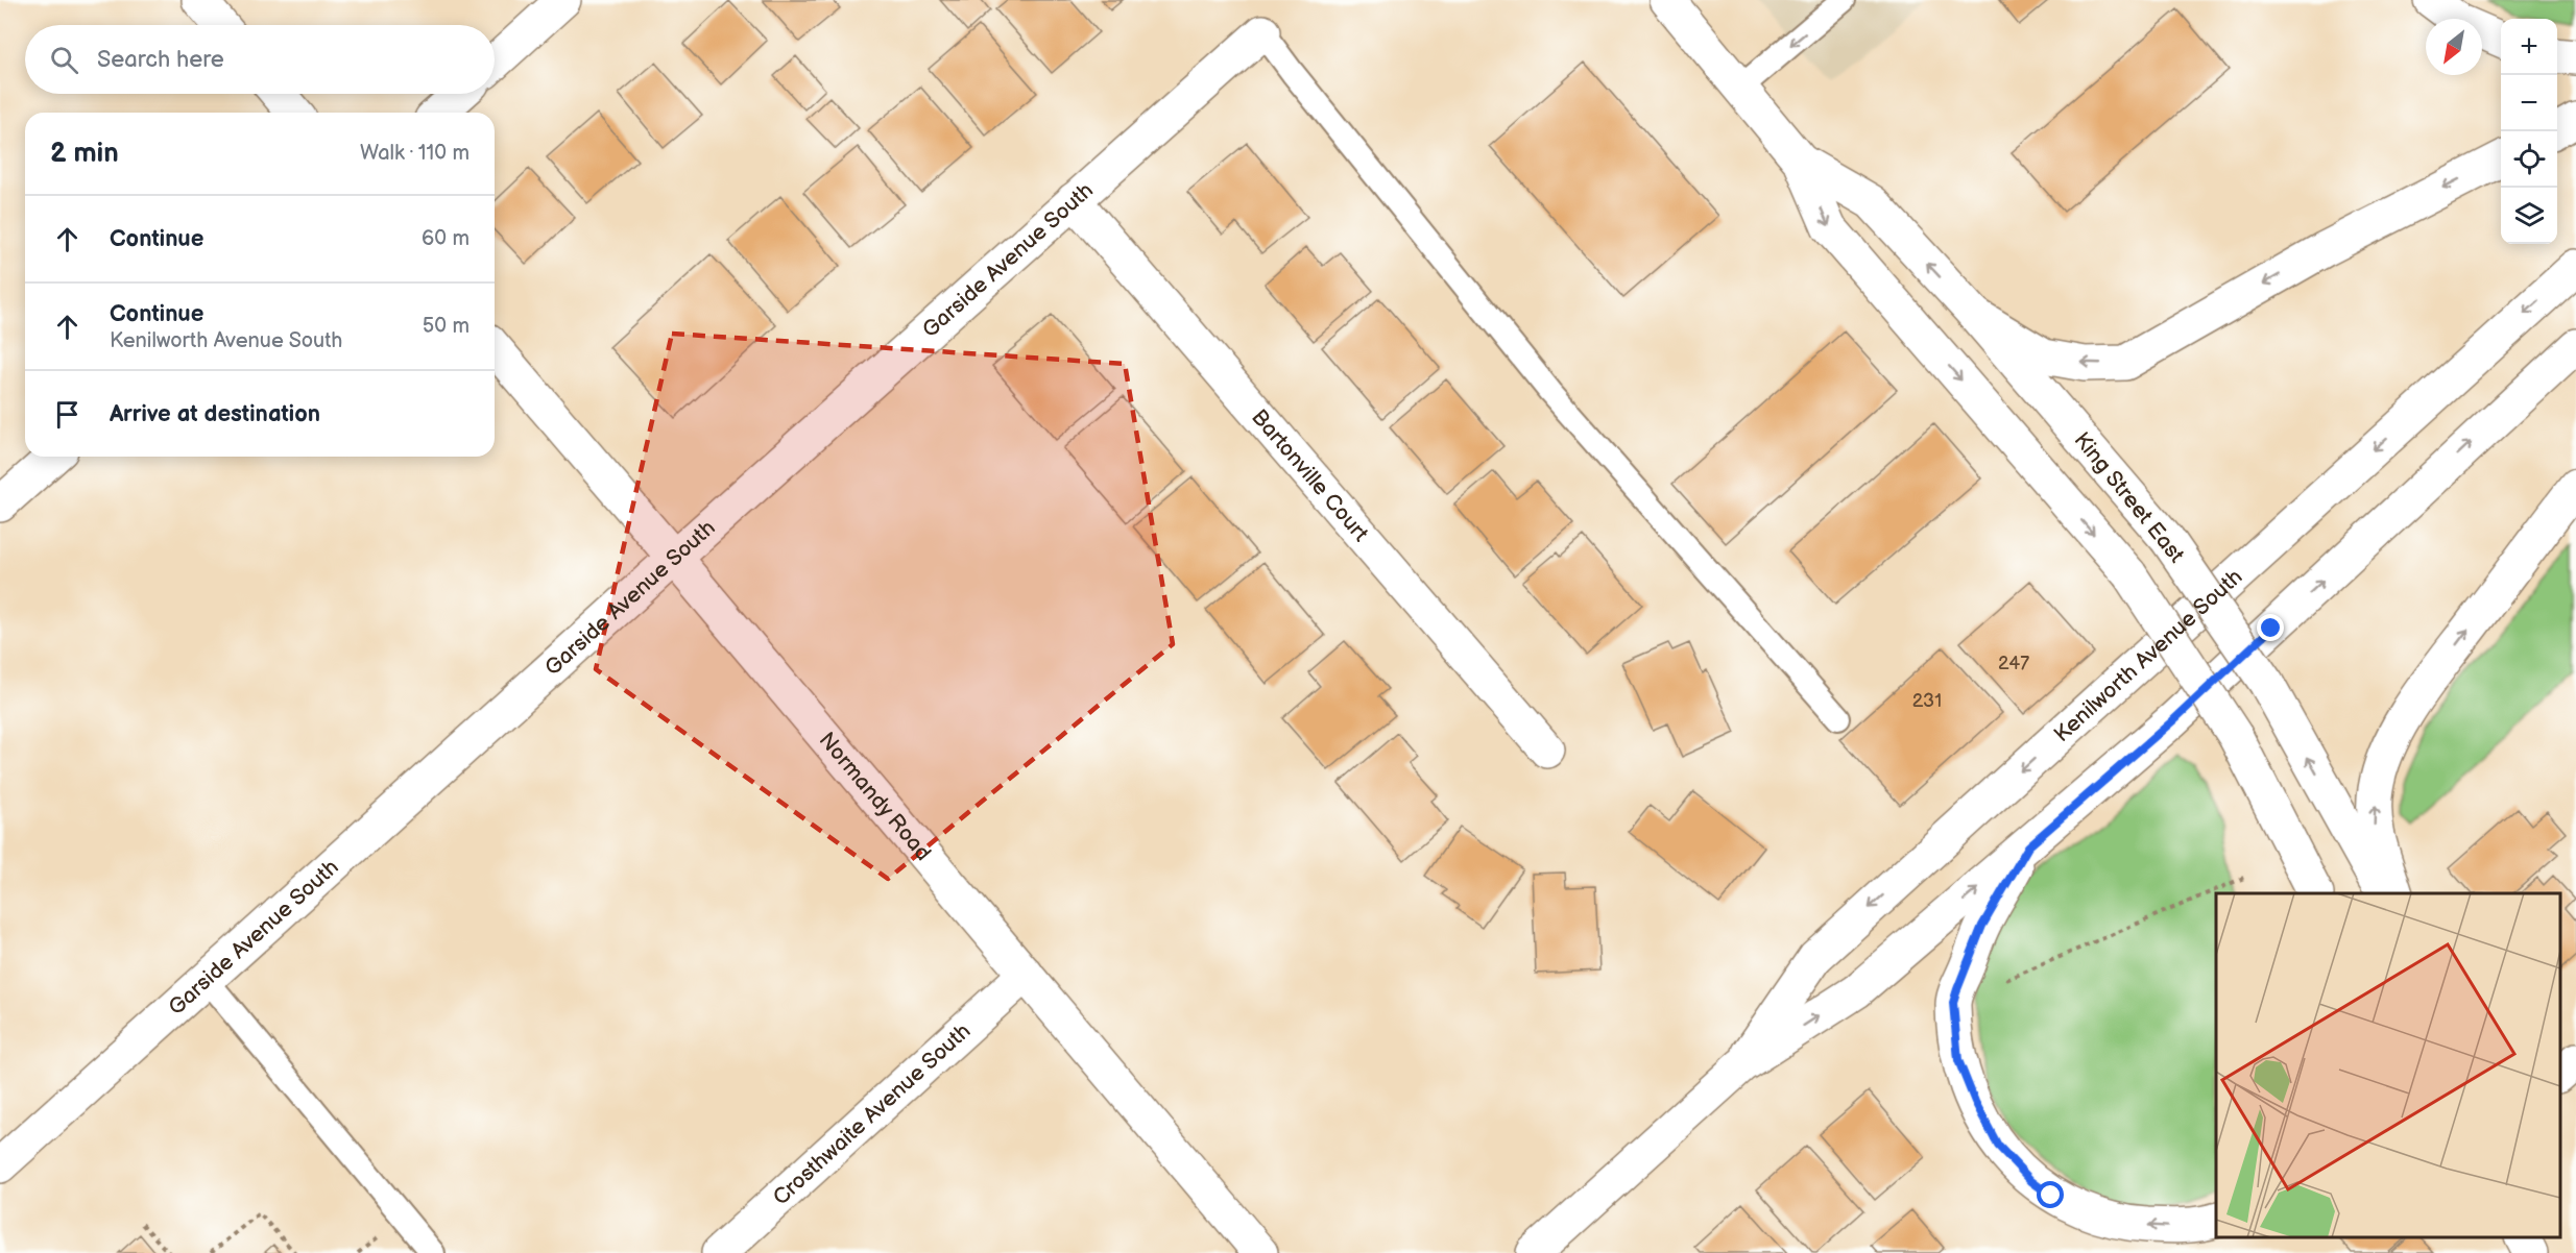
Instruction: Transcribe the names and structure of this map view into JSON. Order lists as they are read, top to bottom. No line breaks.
{"streets":{"main road":["Garside Avenue South","Bartonville Court","King Street East","Kenilworth Avenue South","Normandy Road","Crosthwaite Avenue South"]},"crossings":[["Garside Avenue South","Bartonville Court"],["Garside Avenue South","Normandy Road"],["Normandy Road","Crosthwaite Avenue South"]],"house_numbers":["247","231"],"north":"bottom left","page":{"map_buttons":["+","−"],"search":"Search here","heading":["2 min","Walk · 110 m"],"list":[["Continue","60 m"],["Continue","Kenilworth Avenue South","50 m"],"Arrive at destination"]}}
